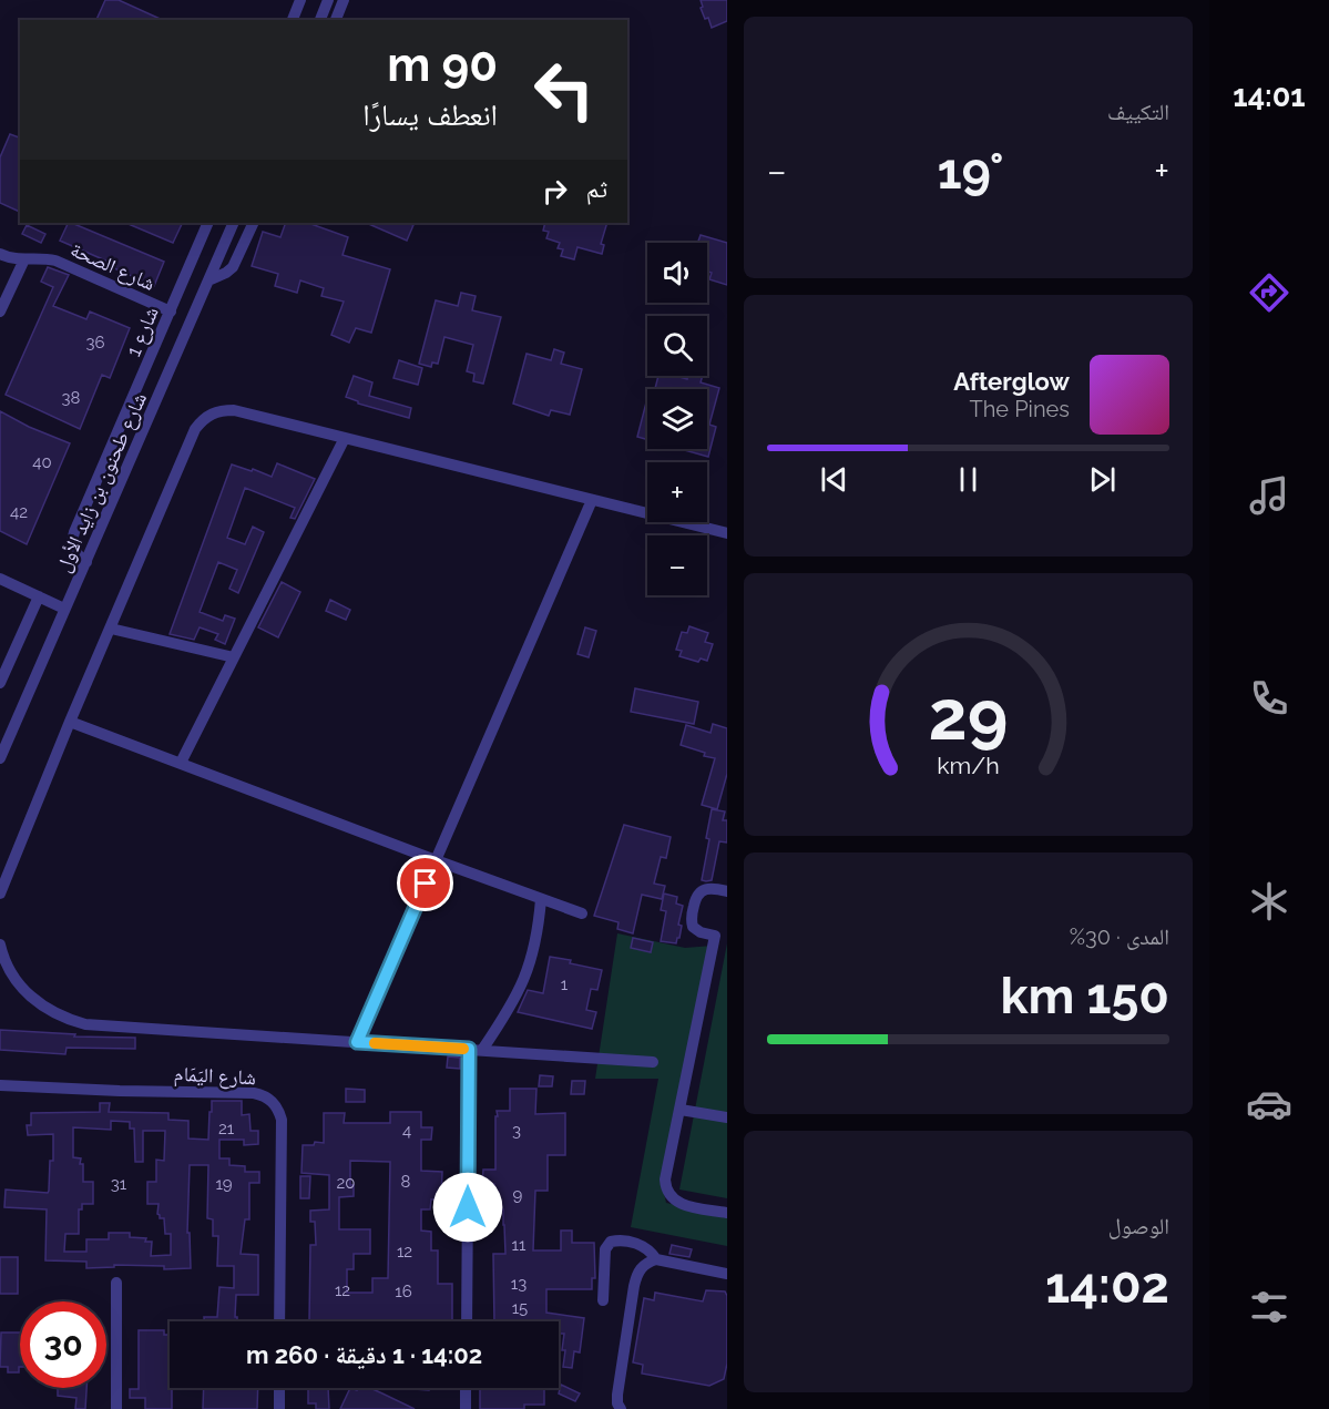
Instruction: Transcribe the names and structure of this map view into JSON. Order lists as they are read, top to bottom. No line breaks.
{"streets":{"street":["شارع الصحة","شارع 1","شارع طحنون بن زايد الأول","شارع اليَمَام"]},"crossings":[["شارع الصحة","شارع 1"],["شارع 1","شارع طحنون بن زايد الأول"]],"house_numbers":["36","38","40","42","1","21","4","3","8","20","31","19","9","11","12","13","12","16","15"],"page":{"tabs":"14:01","tile":["التكييف",["المدى · 30%","150 km"],["الوصول","14:02"]],"turn":["90 m","انعطف يسارًا"],"heat":["−","19°","+"],"then":"ثم","map_buttons":["+","−"],"song":["Afterglow","The Pines"],"limit":"30","trip":"14:02 · 1 دقيقة · 260 m","gauge":["29","km/h"]}}
